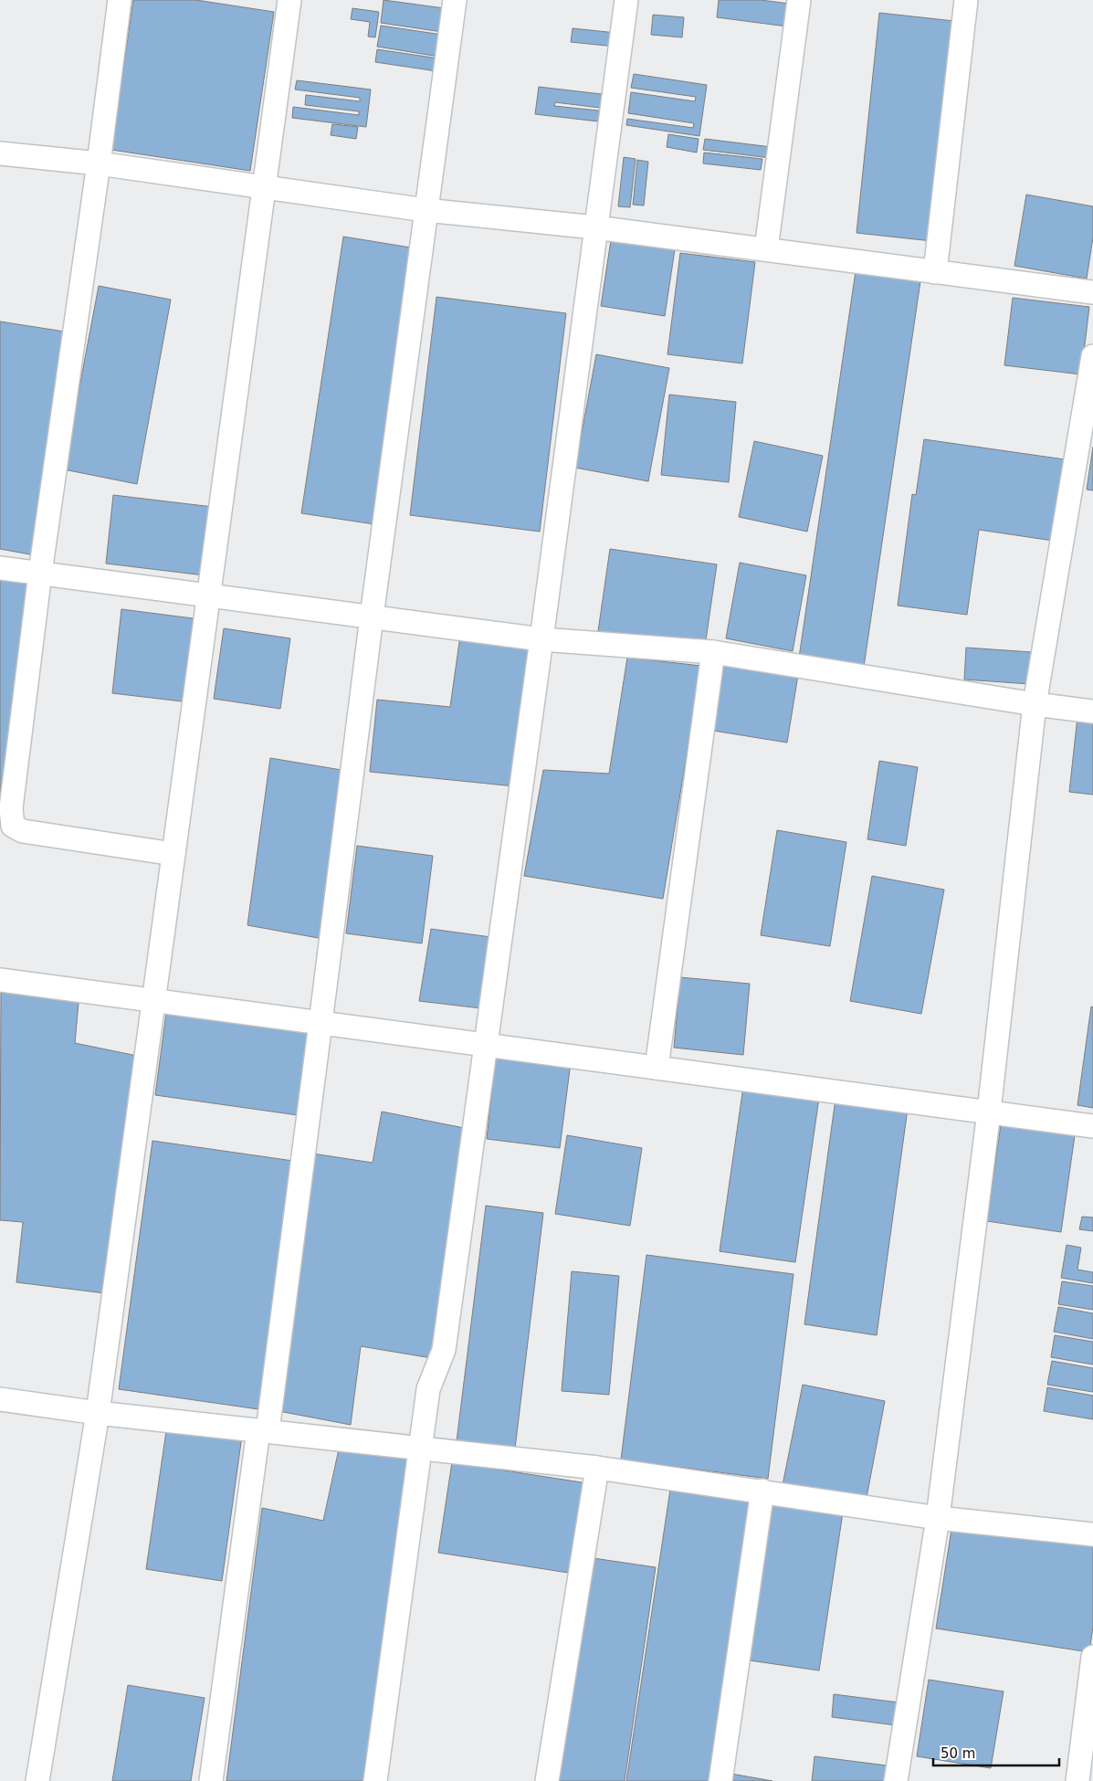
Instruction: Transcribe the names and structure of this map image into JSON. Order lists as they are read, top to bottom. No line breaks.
{"scale_bar":"50 m"}
